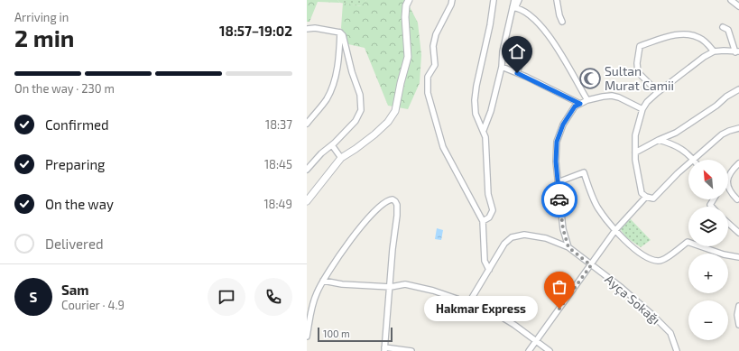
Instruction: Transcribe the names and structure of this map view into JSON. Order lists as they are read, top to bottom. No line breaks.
{"streets":{"street":["Ayça Sokağı"]},"places":{"mosque":["Sultan Murat Camii"],"other":["Hakmar Express"]},"scale_bar":"100 m","north":"top left","page":{"heading":["2 min","Arriving in","18:57–19:02"],"panel":["Sam","Courier · 4.9"],"bar":"On the way · 230 m","list":[["Confirmed","18:37"],["Preparing","18:45"],["On the way","18:49"],"Delivered"],"map_buttons":["+","−"],"round":"S","bubble":"Hakmar Express","scale":"100 m"}}
